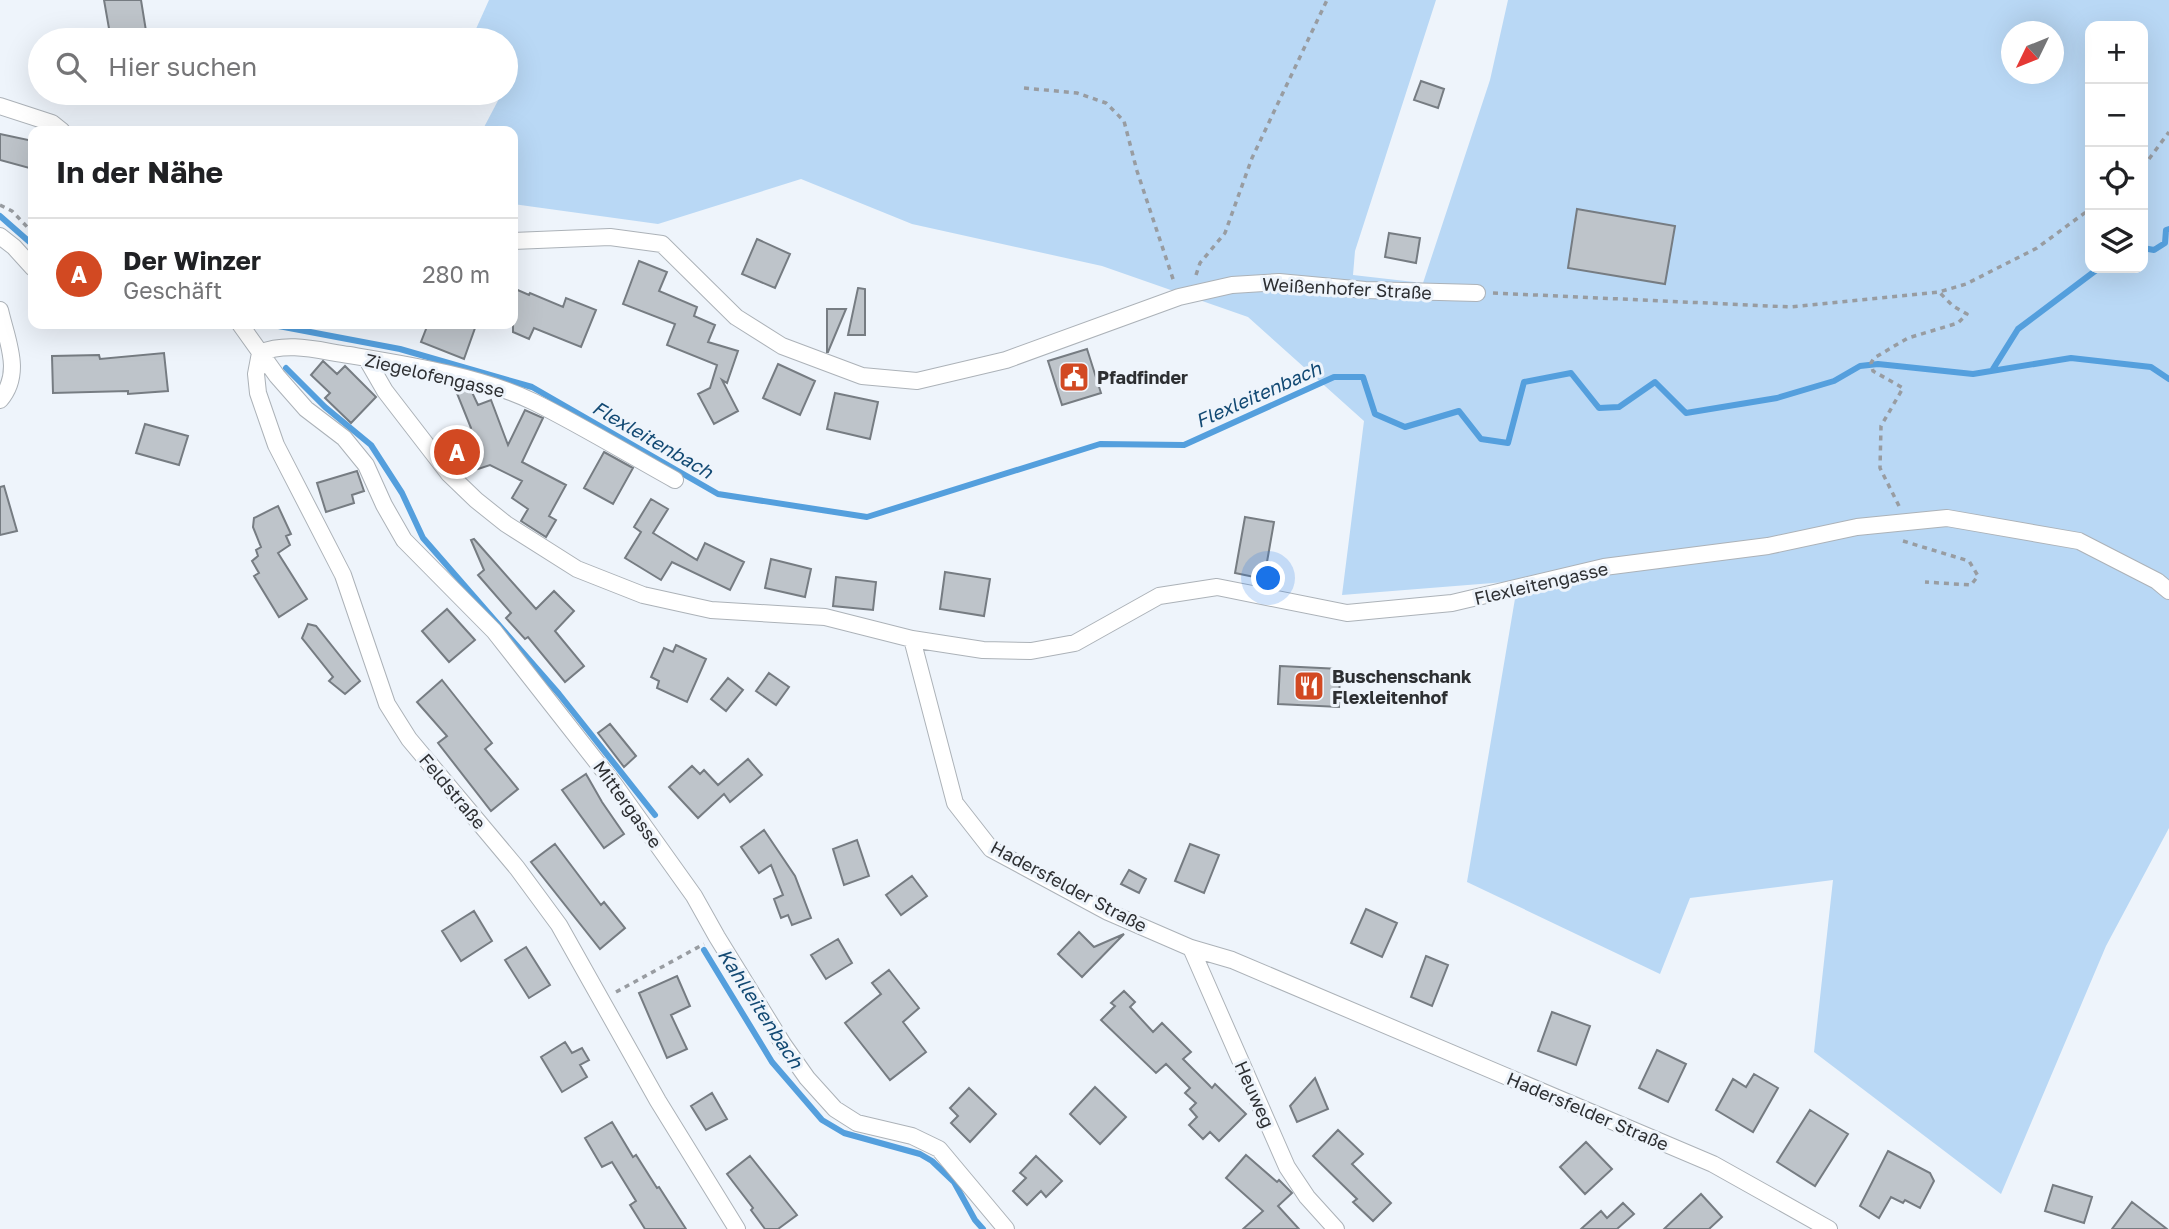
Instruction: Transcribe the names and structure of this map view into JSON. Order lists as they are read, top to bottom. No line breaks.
{"streets":{"street":["Weißenhofer Straße","Ziegelofengasse","Flexleitengasse","Feldstraße","Mittergasse","Hadersfelder Straße","Heuweg"]},"crossings":[["Ziegelofengasse","Feldstraße"],["Ziegelofengasse","Mittergasse"],["Flexleitengasse","Hadersfelder Straße"],["Feldstraße","Mittergasse"],["Hadersfelder Straße","Heuweg"]],"water":["Flexleitenbach","Kahlleitenbach"],"places":{"public building":["Pfadfinder"],"restaurant":["Buschenschank Flexleitenhof"]},"north":"bottom left","page":{"map_buttons":["+","−"],"search":"Hier suchen","heading":"In der Nähe","list":[{"mark":"A","name":"Der Winzer","note":"Geschäft","value":"280 m"}],"pins":"A"}}
